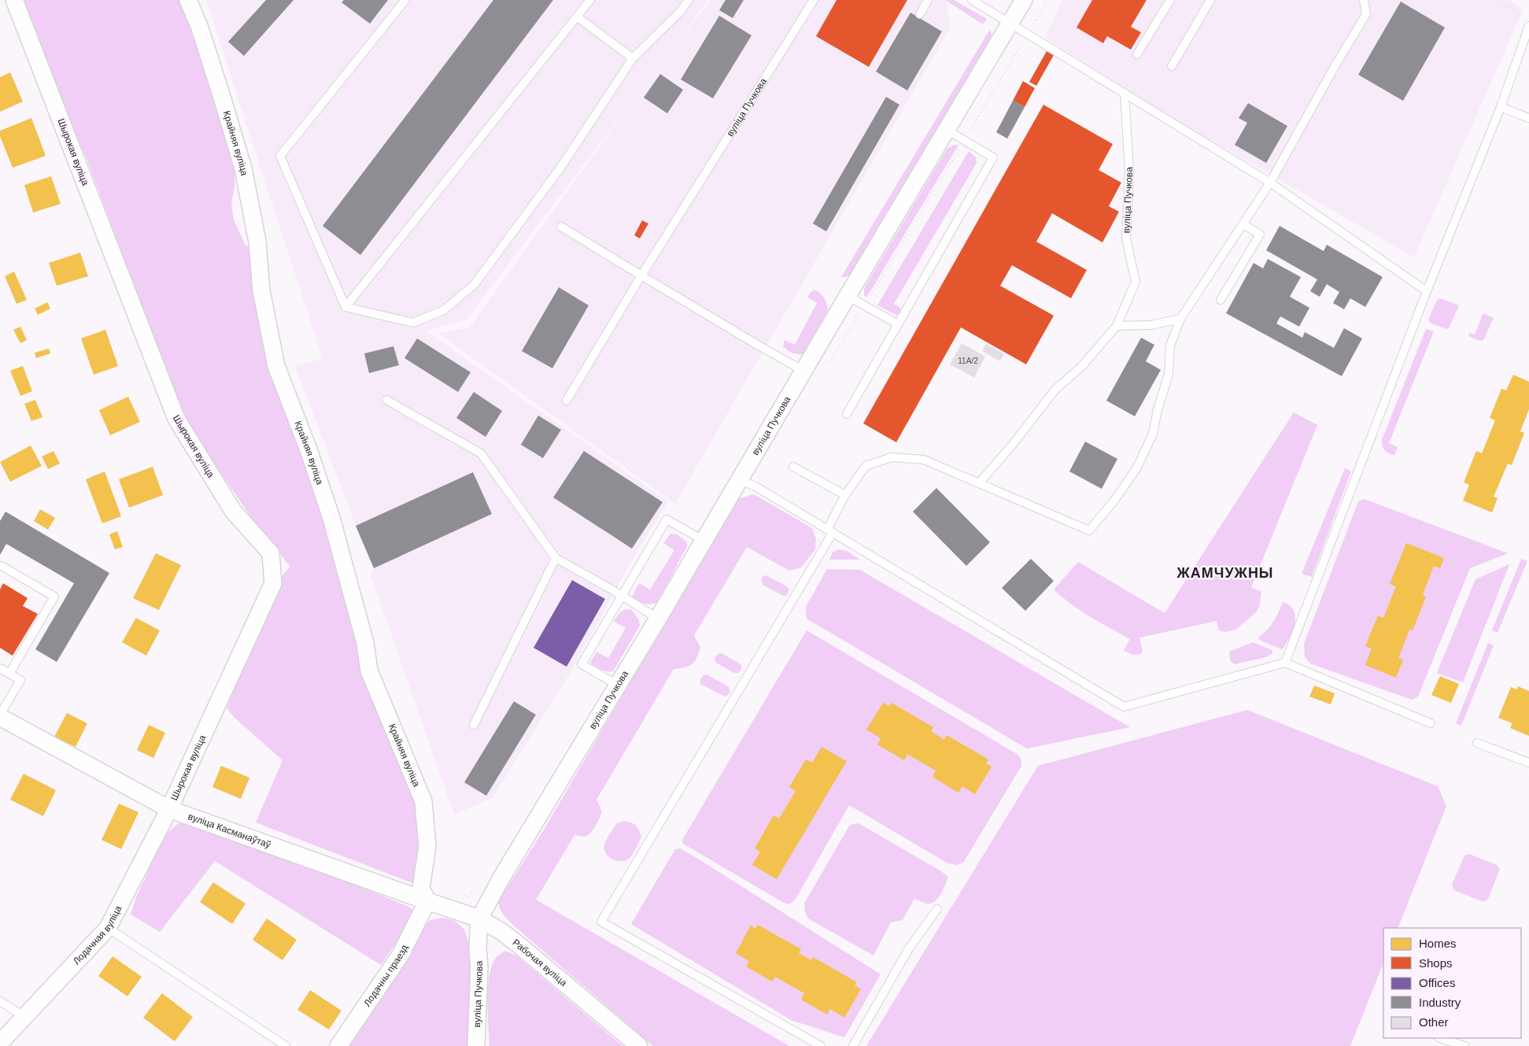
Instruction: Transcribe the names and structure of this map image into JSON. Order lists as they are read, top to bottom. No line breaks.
{"streets":{"street":["вуліца Пучкова","Крайняя вуліца","Шырокая вуліца","вуліца Касманаўтаў","Лодачная вуліца","Рабочая вуліца","Лодачны праезд"]},"crossings":[["вуліца Пучкова","Рабочая вуліца"],["Крайняя вуліца","вуліца Касманаўтаў"],["Крайняя вуліца","Рабочая вуліца"],["Крайняя вуліца","Лодачны праезд"],["Шырокая вуліца","вуліца Касманаўтаў"],["Шырокая вуліца","Лодачная вуліца"],["вуліца Касманаўтаў","Лодачная вуліца"],["вуліца Касманаўтаў","Рабочая вуліца"],["вуліца Касманаўтаў","Лодачны праезд"],["Рабочая вуліца","Лодачны праезд"]],"districts":["ЖАМЧУЖНЫ"],"house_numbers":["11А/2"],"legend":["Homes","Shops","Offices","Industry","Other"]}
